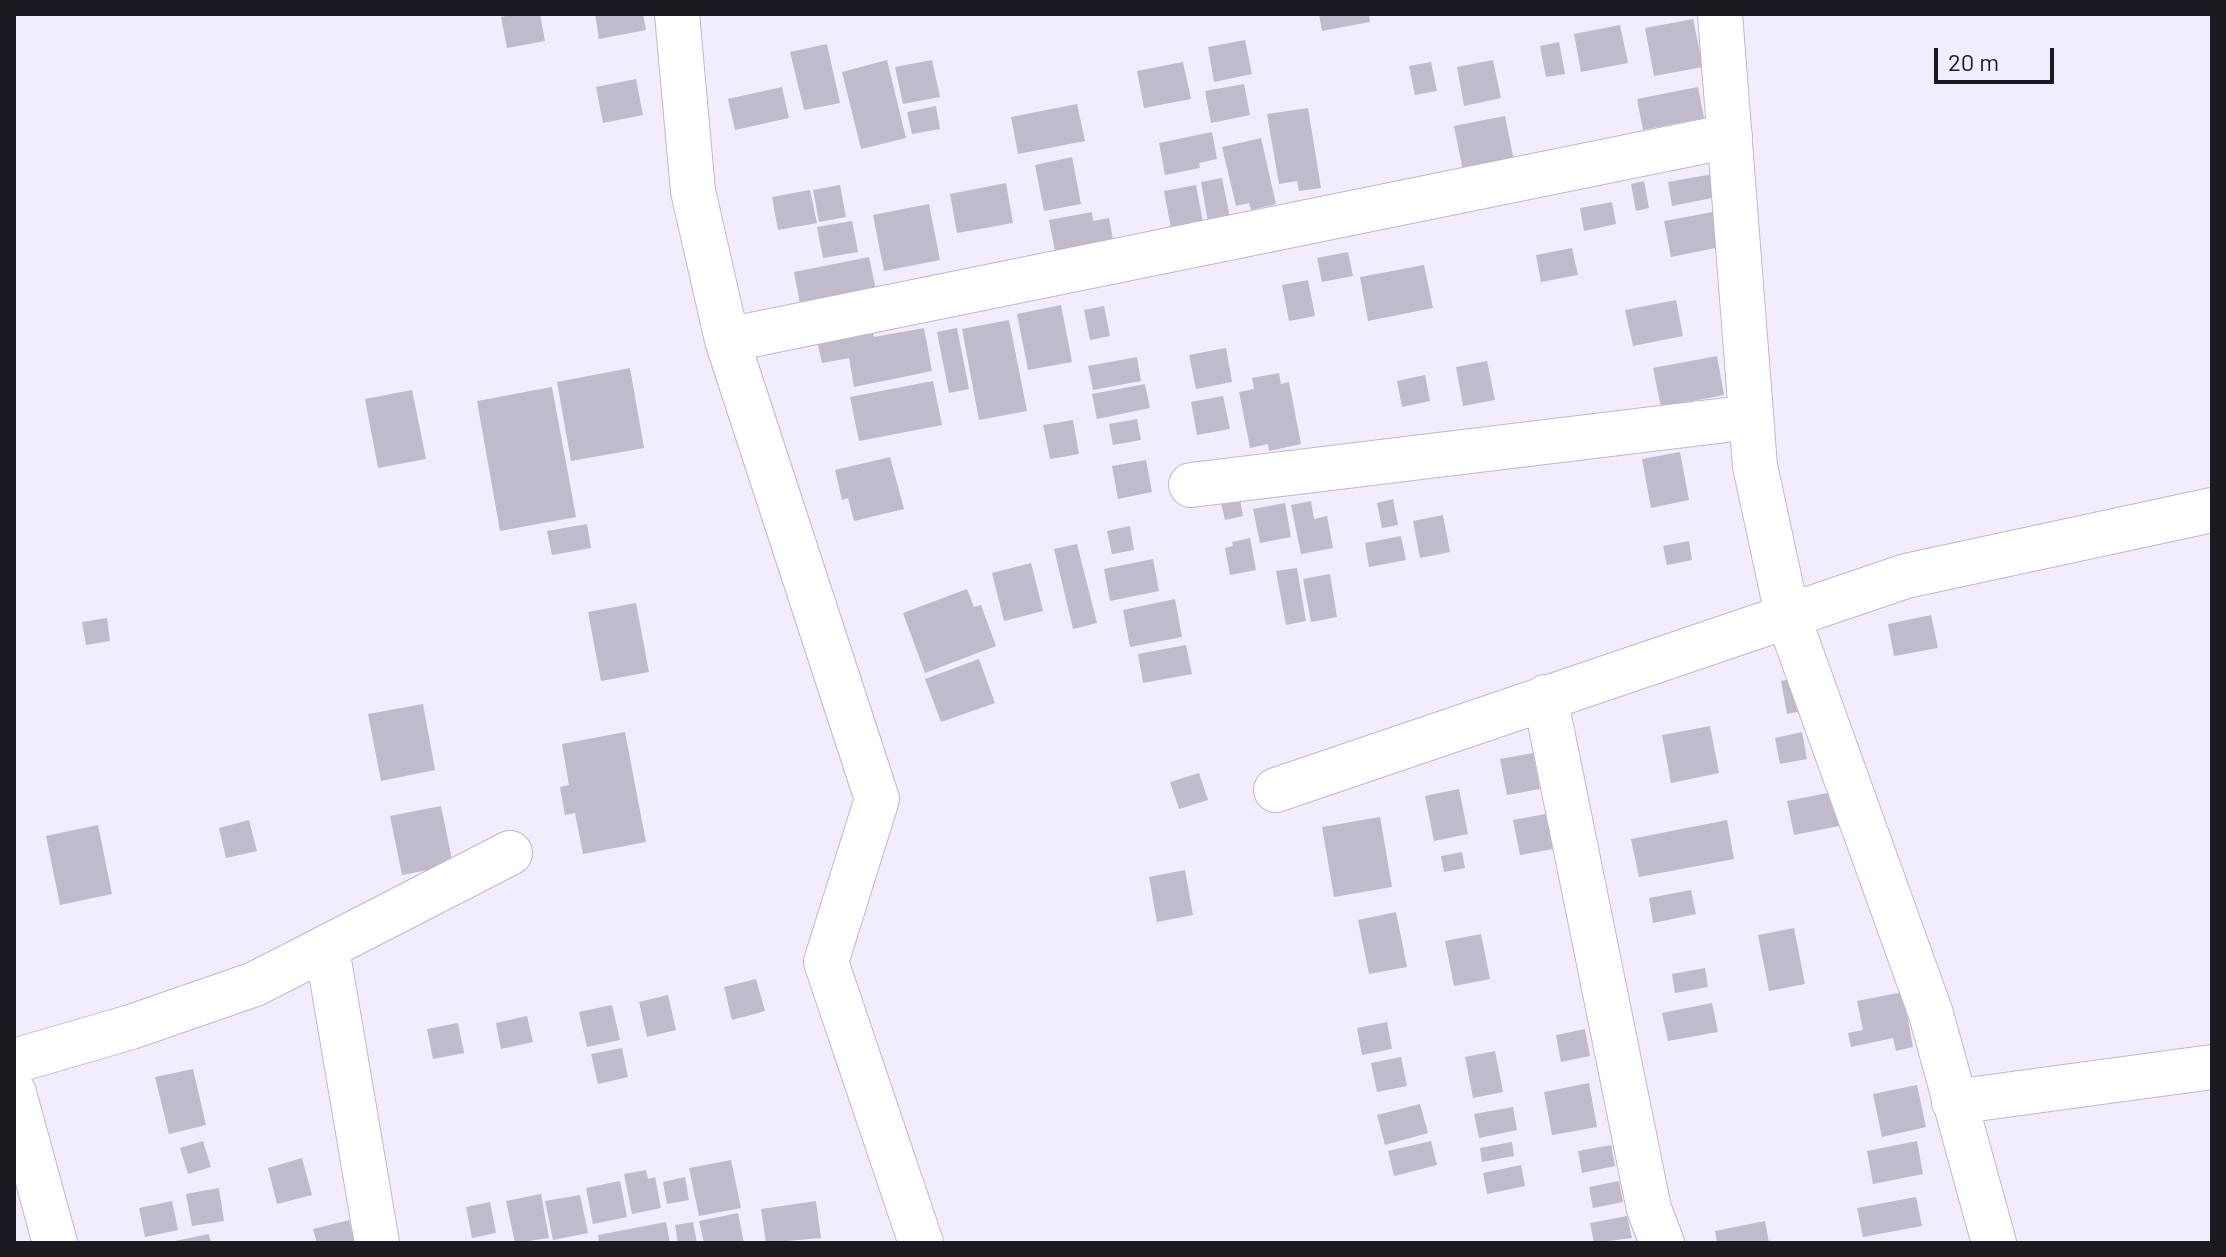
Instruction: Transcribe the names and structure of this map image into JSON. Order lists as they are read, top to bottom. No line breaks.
{"scale_bar":"20 m"}
